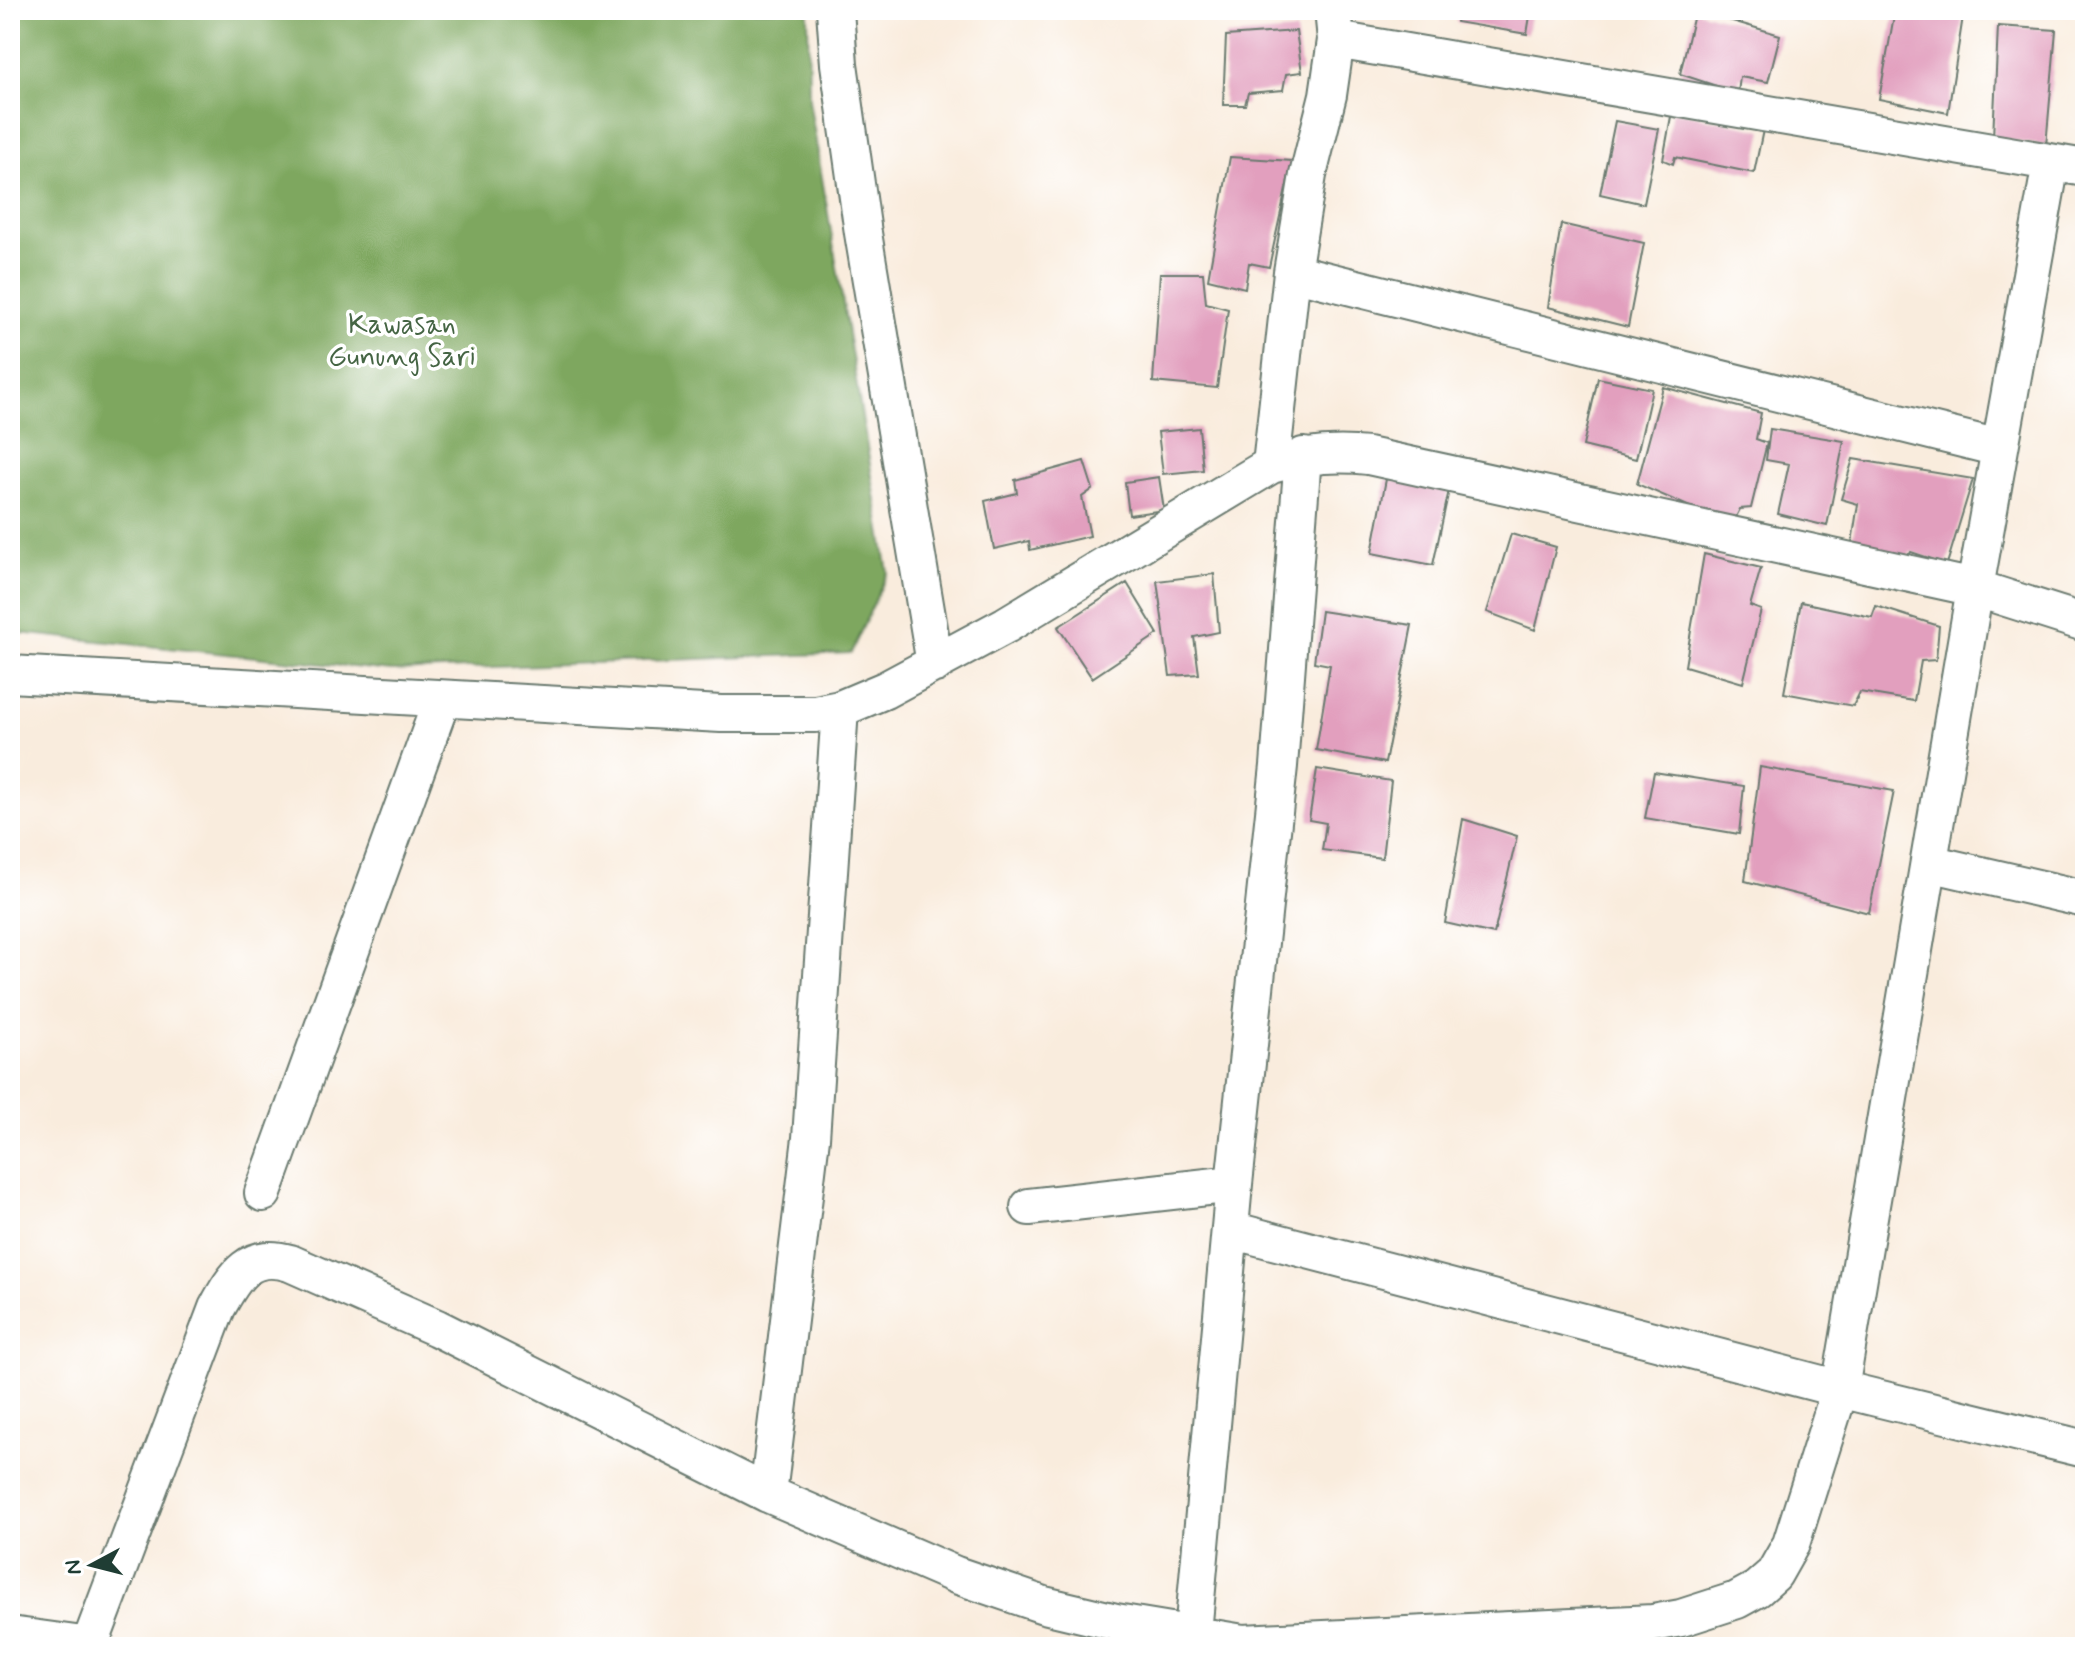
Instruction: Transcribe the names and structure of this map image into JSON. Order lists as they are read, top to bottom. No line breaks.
{"parks":["Kawasan Gunung Sari"],"north":"left"}
